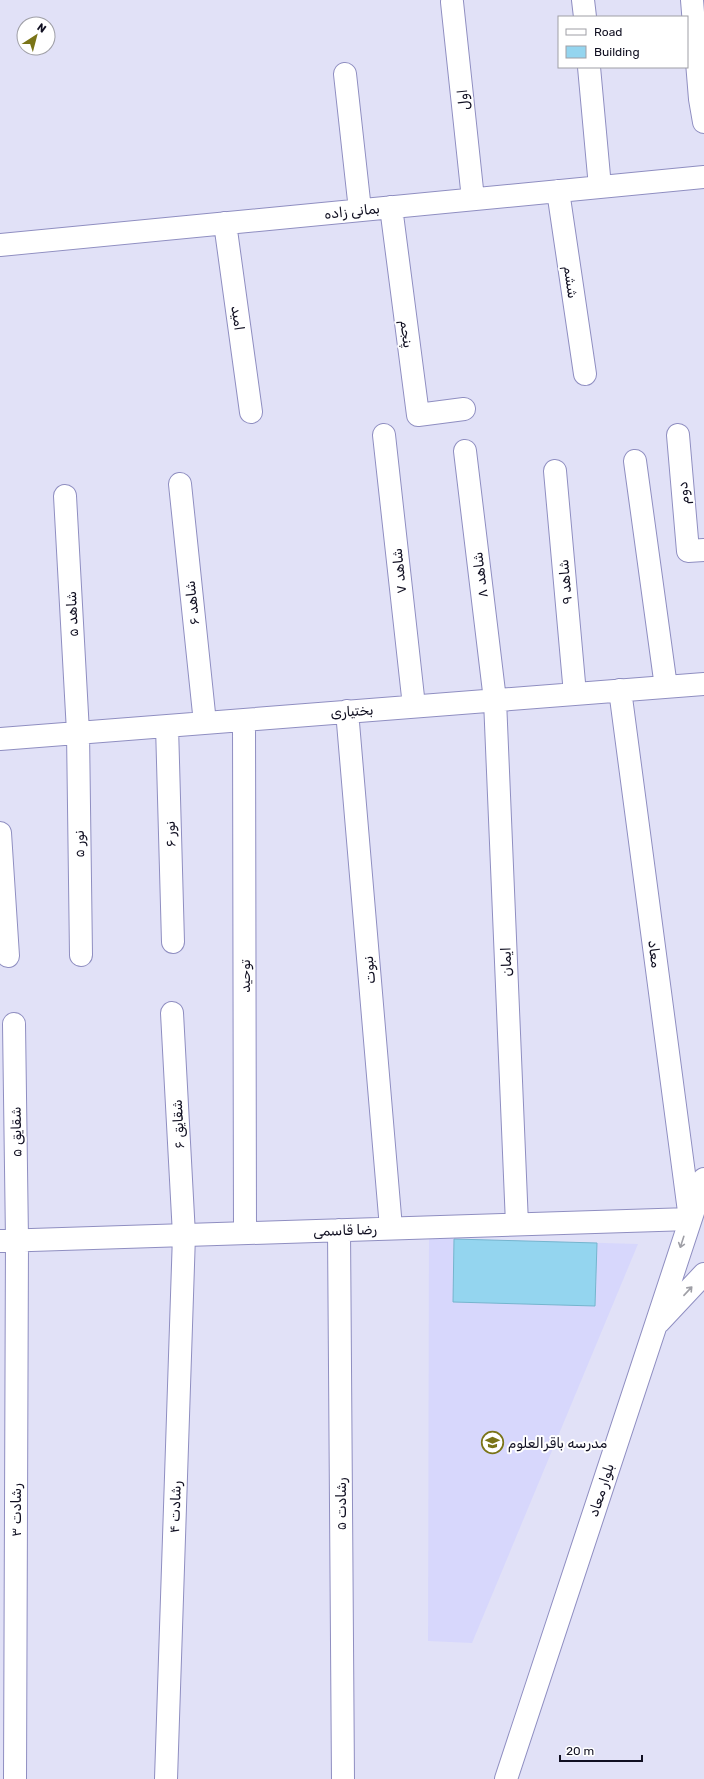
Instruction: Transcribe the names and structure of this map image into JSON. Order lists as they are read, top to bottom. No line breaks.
{"streets":{"street":["اول","بمانی زاده","ششم","امید","پنجم","دوم","شاهد ۷","شاهد ۸","شاهد ۹","شاهد ۶","شاهد ۵","بختیاری","نور ۶","نور ۵","معاد","ایمان","نبوت","توحید","شقایق ۶","شقایق ۵","رضا قاسمی","بلوار معاد","رشادت ۵","رشادت ۴","رشادت ۳"]},"crossings":[["اول","بمانی زاده"],["بمانی زاده","ششم"],["بمانی زاده","امید"],["بمانی زاده","پنجم"],["شاهد ۷","بختیاری"],["شاهد ۸","بختیاری"],["شاهد ۸","ایمان"],["شاهد ۹","بختیاری"],["شاهد ۶","بختیاری"],["شاهد ۵","بختیاری"],["شاهد ۵","نور ۵"],["بختیاری","نور ۶"],["بختیاری","نور ۵"],["بختیاری","معاد"],["بختیاری","ایمان"],["بختیاری","نبوت"],["بختیاری","توحید"],["معاد","رضا قاسمی"],["معاد","بلوار معاد"],["ایمان","رضا قاسمی"],["نبوت","رضا قاسمی"],["توحید","رضا قاسمی"],["شقایق ۶","رضا قاسمی"],["شقایق ۶","رشادت ۴"],["شقایق ۵","رضا قاسمی"],["شقایق ۵","رشادت ۳"],["رضا قاسمی","بلوار معاد"],["رضا قاسمی","رشادت ۵"],["رضا قاسمی","رشادت ۴"],["رضا قاسمی","رشادت ۳"]],"places":{"school or university":["مدرسه باقرالعلوم"]},"legend":["Road","Building"],"scale_bar":"20 m","north":"top right"}
